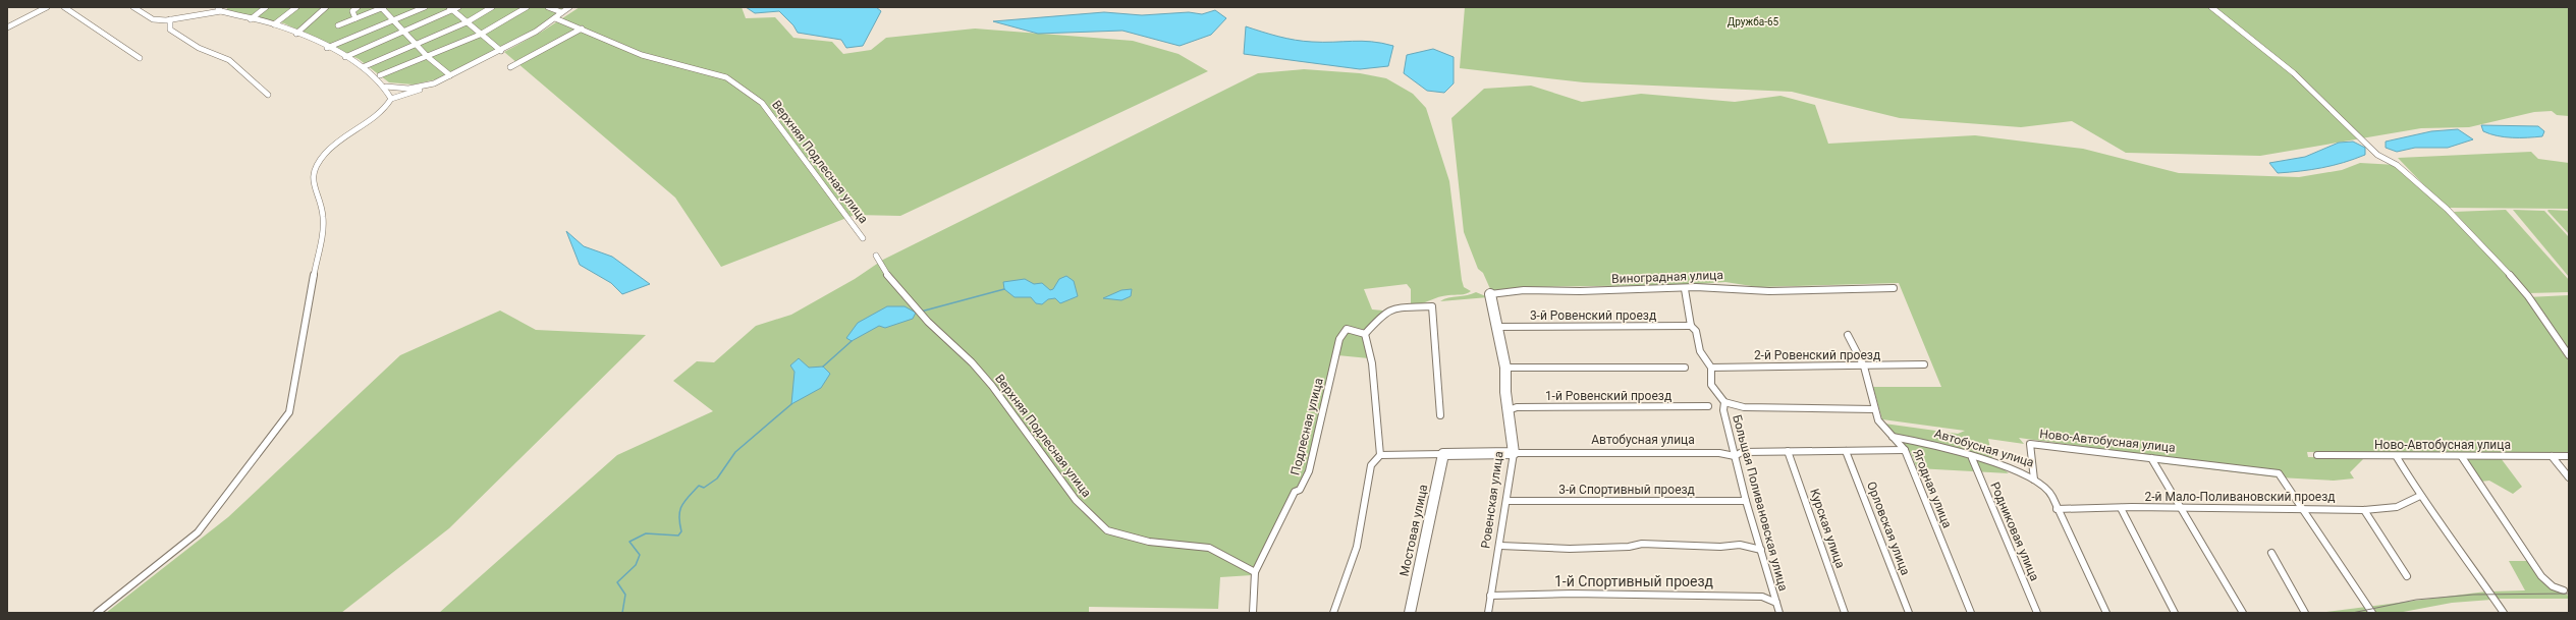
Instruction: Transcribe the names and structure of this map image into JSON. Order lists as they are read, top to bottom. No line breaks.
{"streets":{"street":["Верхняя Подлесная улица","Виноградная улица","3-й Ровенский проезд","2-й Ровенский проезд","1-й Ровенский проезд","Подлесная улица","Автобусная улица","Ново-Автобусная улица","Ягодная улица","3-й Спортивный проезд","2-й Мало-Поливановский проезд","Ровенская улица","Большая Поливановская улица","Курская улица","Орловская улица","Мостовая улица","Родниковая улица","1-й Спортивный проезд"]},"crossings":[["Верхняя Подлесная улица","Подлесная улица"],["Виноградная улица","Ровенская улица"],["Виноградная улица","Большая Поливановская улица"],["3-й Ровенский проезд","Ровенская улица"],["3-й Ровенский проезд","Большая Поливановская улица"],["2-й Ровенский проезд","Ягодная улица"],["2-й Ровенский проезд","Большая Поливановская улица"],["1-й Ровенский проезд","Ровенская улица"],["Автобусная улица","Ново-Автобусная улица"],["Автобусная улица","Ягодная улица"],["Автобусная улица","Ровенская улица"],["Автобусная улица","Большая Поливановская улица"],["Автобусная улица","Курская улица"],["Автобусная улица","Орловская улица"],["Автобусная улица","Мостовая улица"],["Автобусная улица","Родниковая улица"],["Ново-Автобусная улица","2-й Мало-Поливановский проезд"],["3-й Спортивный проезд","Ровенская улица"],["3-й Спортивный проезд","Большая Поливановская улица"],["Ровенская улица","1-й Спортивный проезд"],["Большая Поливановская улица","1-й Спортивный проезд"]],"parks":["Дружба-65"]}
